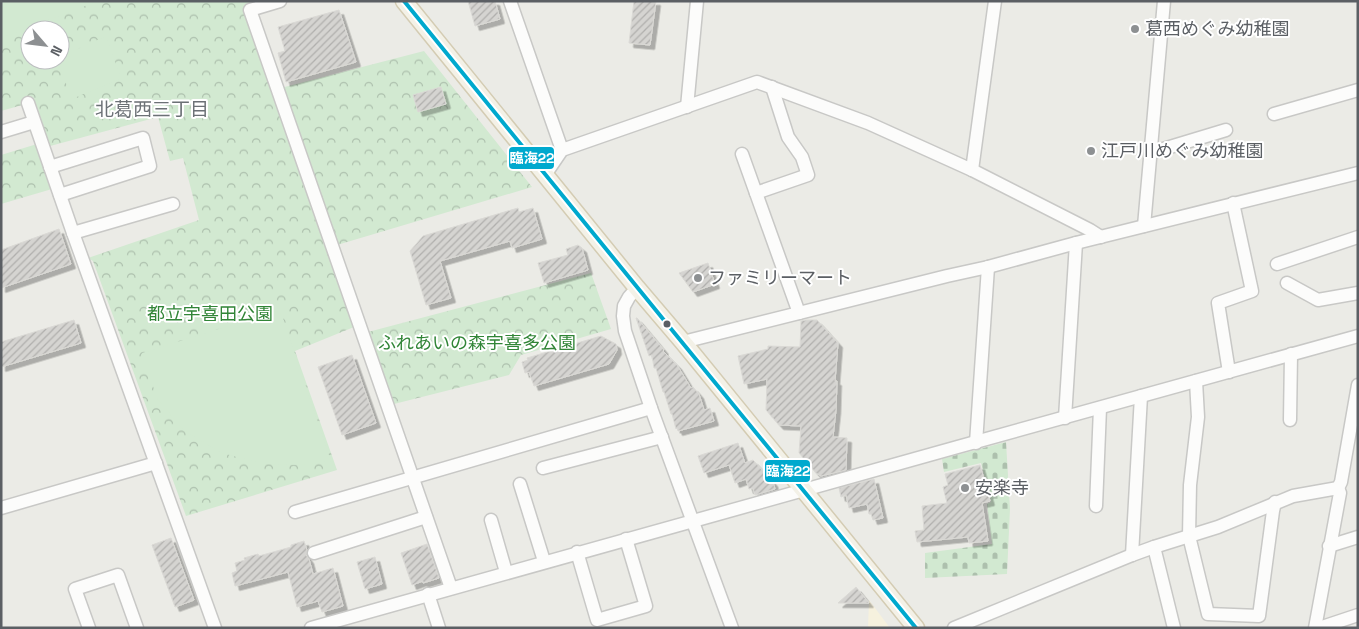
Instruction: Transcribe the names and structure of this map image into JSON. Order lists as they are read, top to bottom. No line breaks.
{"districts":["北葛西三丁目"],"parks":["都立宇喜田公園","ふれあいの森宇喜多公園"],"places":["葛西めぐみ幼稚園","江戸川めぐみ幼稚園","ファミリーマート","安楽寺"],"lines":["transit line 臨海22"],"north":"bottom right"}
